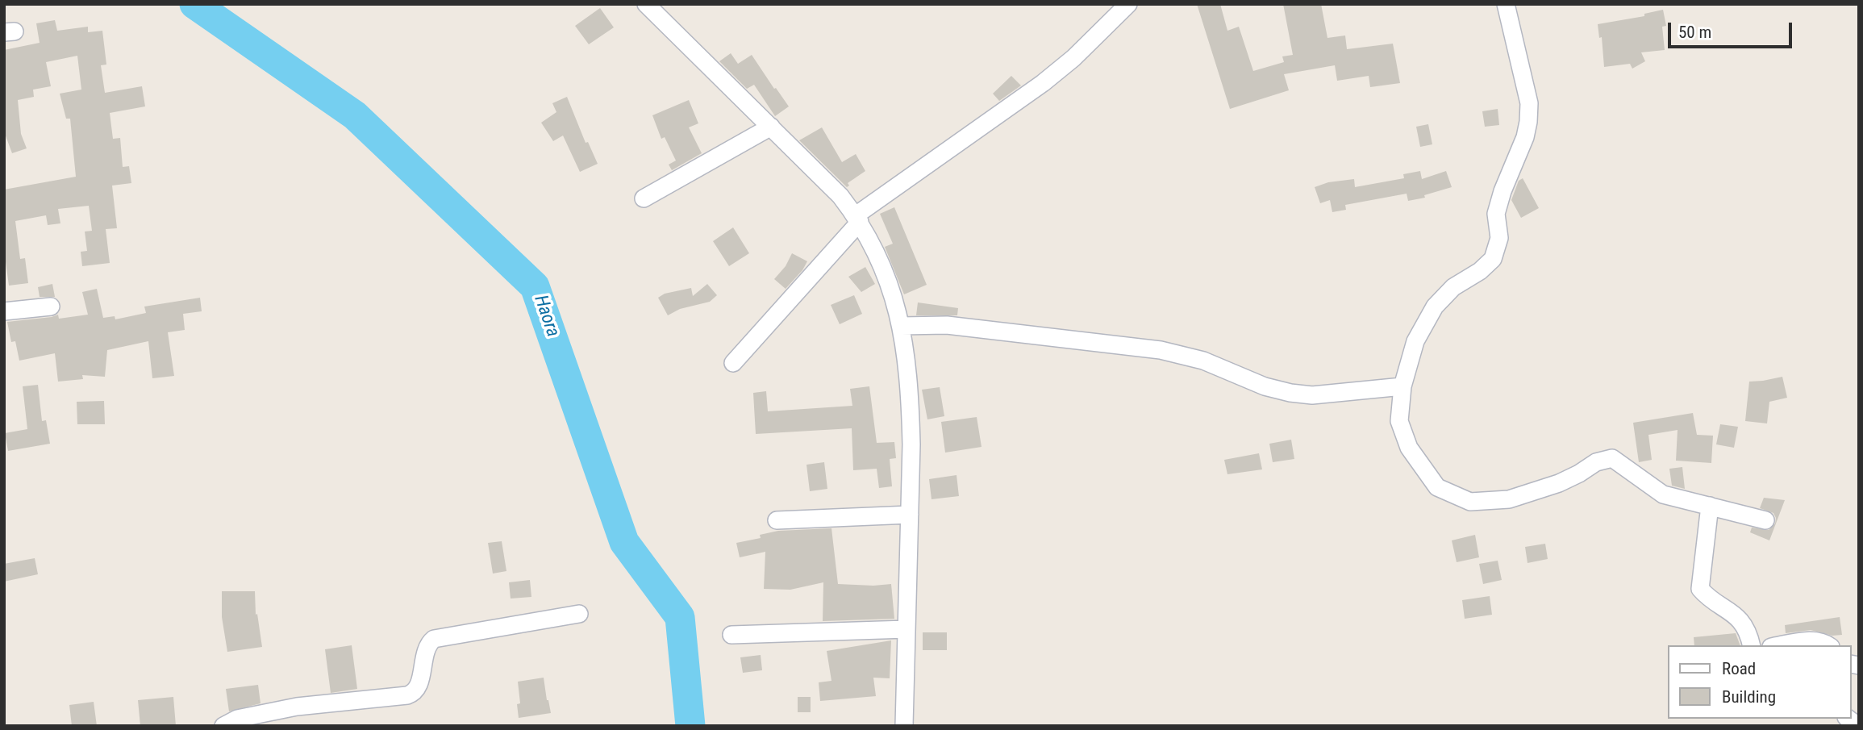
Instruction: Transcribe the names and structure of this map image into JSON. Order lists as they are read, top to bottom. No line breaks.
{"water":["Haora"],"legend":["Road","Building"],"scale_bar":"50 m"}
